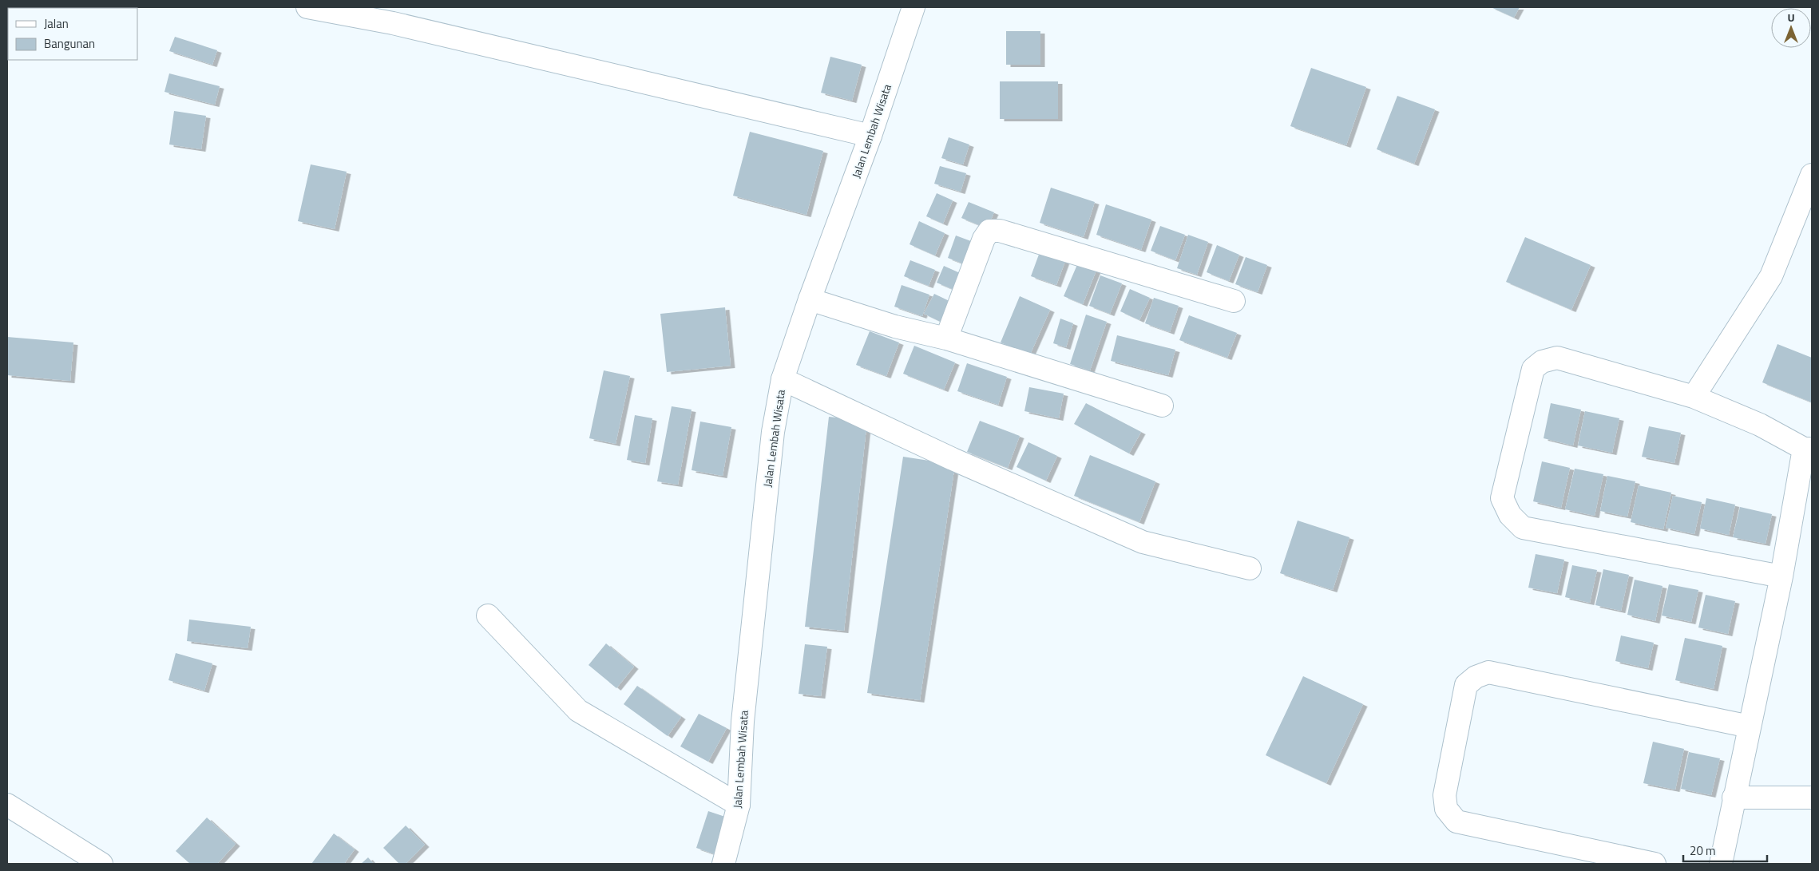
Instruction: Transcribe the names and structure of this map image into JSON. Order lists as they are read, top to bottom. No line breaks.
{"streets":{"street":["Jalan Lembah Wisata"]},"legend":["Jalan","Bangunan"],"scale_bar":"20 m","north":"top"}
